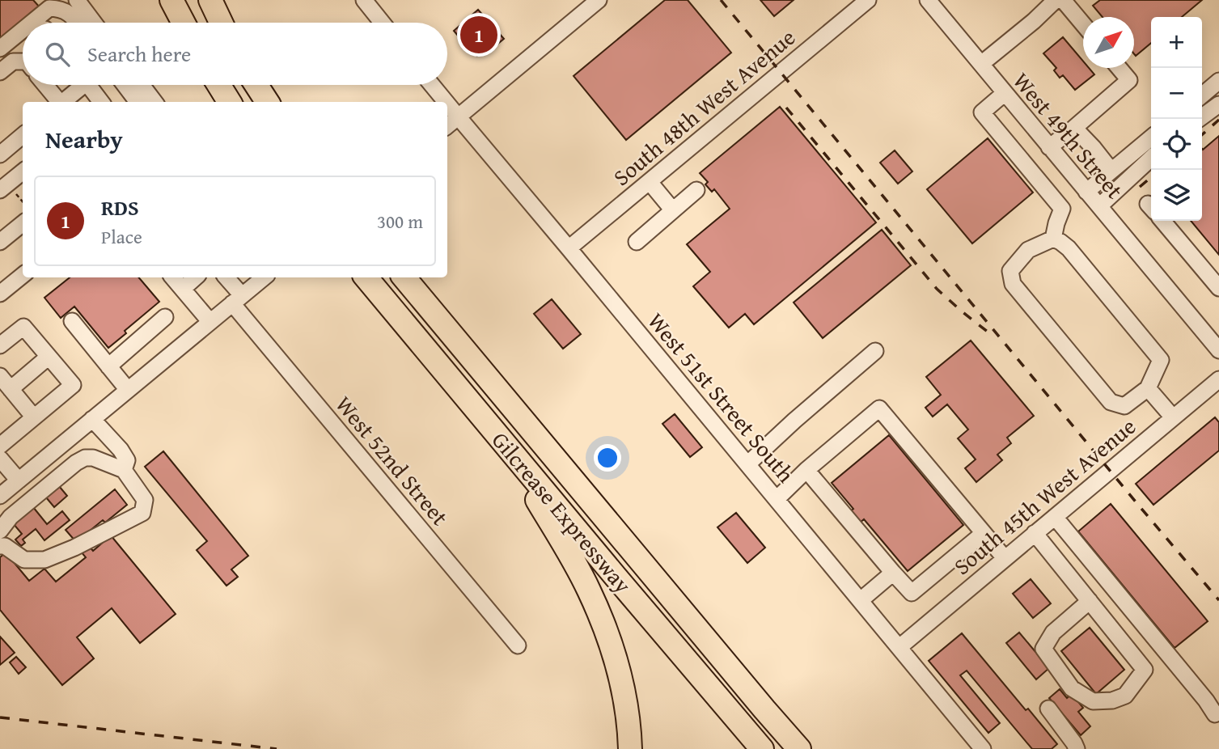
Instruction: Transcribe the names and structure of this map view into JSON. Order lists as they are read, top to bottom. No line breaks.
{"streets":{"highway":["Gilcrease Expressway"],"street":["South 48th West Avenue","West 49th Street","West 51st Street South","West 52nd Street","South 45th West Avenue"]},"crossings":[["South 48th West Avenue","West 51st Street South"],["West 51st Street South","South 45th West Avenue"]],"north":"top right","page":{"pins":"1","map_buttons":["+","−"],"search":"Search here","heading":"Nearby","list":[{"mark":"1","name":"RDS","note":"Place","value":"300 m"}]}}
